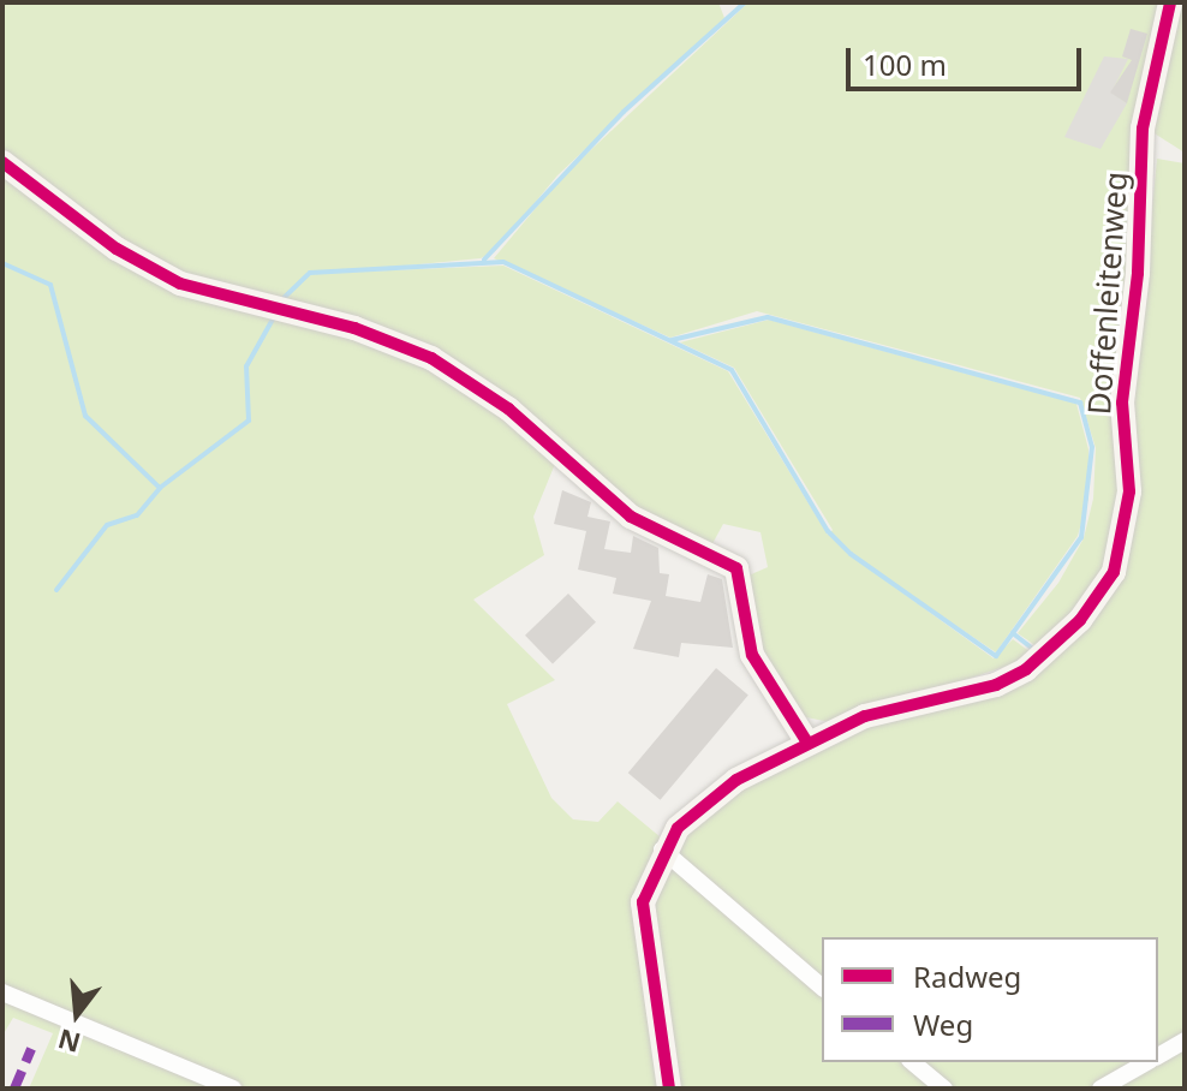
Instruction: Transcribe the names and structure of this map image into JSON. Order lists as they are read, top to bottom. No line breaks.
{"streets":{"street":["Doffenleitenweg"]},"legend":["Radweg","Weg"],"scale_bar":"100 m","north":"bottom"}
